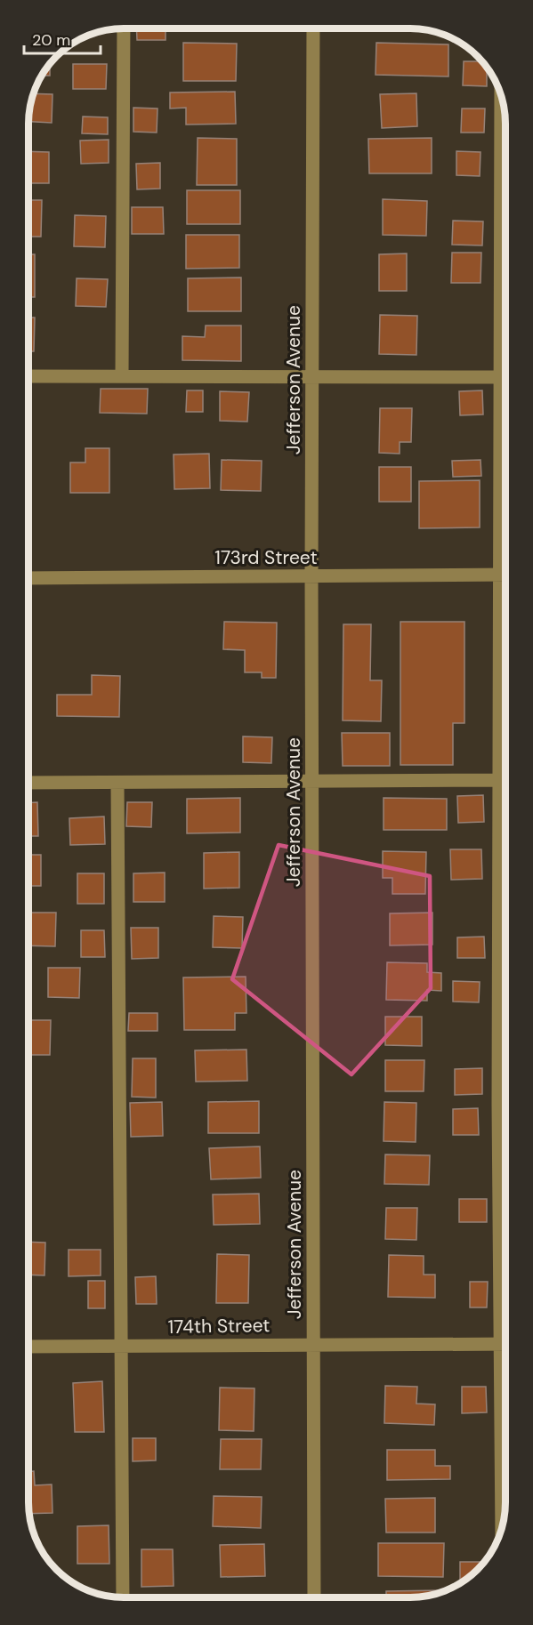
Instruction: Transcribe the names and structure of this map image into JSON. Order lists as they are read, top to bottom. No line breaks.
{"streets":{"street":["Jefferson Avenue","173rd Street","174th Street"]},"crossings":[["Jefferson Avenue","173rd Street"],["Jefferson Avenue","174th Street"]],"scale_bar":"20 m"}
